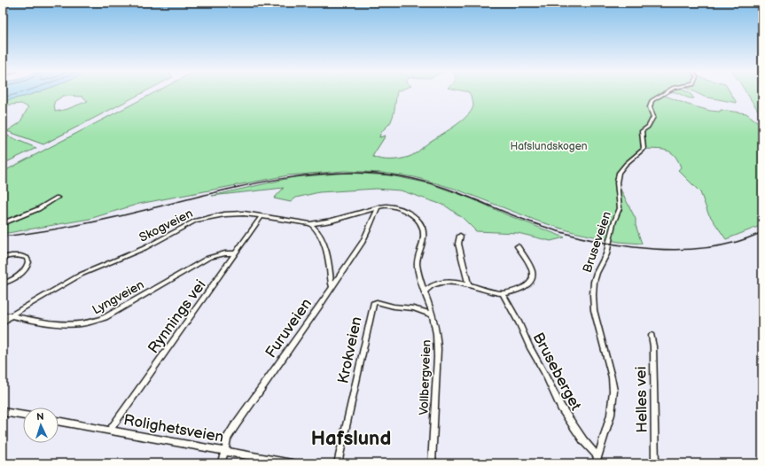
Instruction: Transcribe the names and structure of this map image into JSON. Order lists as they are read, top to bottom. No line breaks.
{"streets":{"street":["Skogveien","Bruseveien","Lyngveien","Rynnings vei","Furuveien","Krokveien","Bruseberget","Vollbergveien","Helles vei","Rolighetsveien"]},"crossings":[["Skogveien","Lyngveien"],["Skogveien","Rynnings vei"],["Skogveien","Vollbergveien"],["Bruseveien","Bruseberget"],["Lyngveien","Rynnings vei"],["Rynnings vei","Rolighetsveien"],["Furuveien","Vollbergveien"],["Furuveien","Rolighetsveien"],["Krokveien","Vollbergveien"]],"districts":["Hafslund"],"parks":["Hafslundskogen"],"north":"top"}
